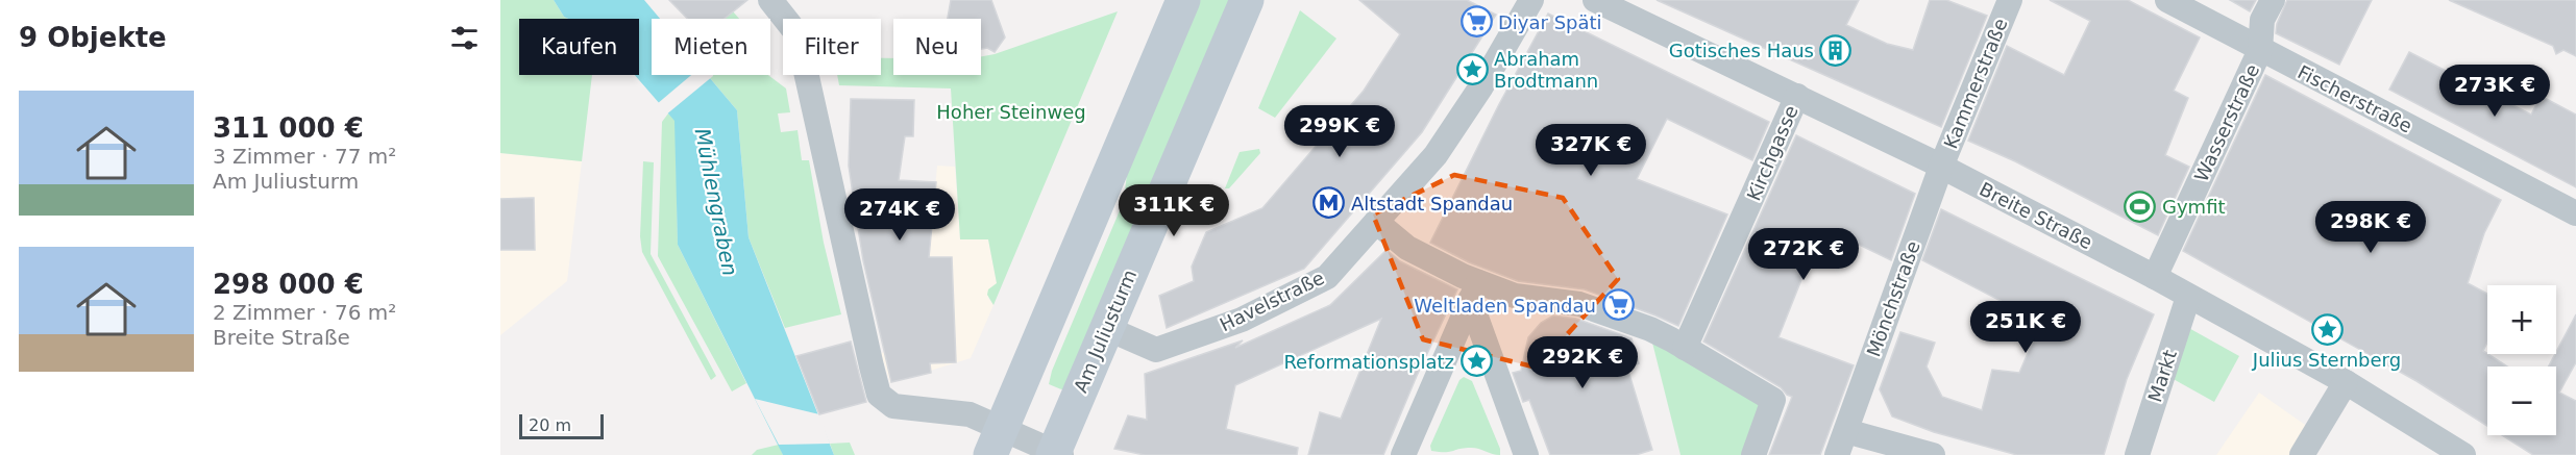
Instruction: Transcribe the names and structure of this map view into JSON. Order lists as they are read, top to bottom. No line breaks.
{"streets":{"main road":["Am Juliusturm"],"street":["Kammerstraße","Fischerstraße","Wasserstraße","Kirchgasse","Breite Straße","Mönchstraße","Havelstraße","Markt"]},"crossings":[["Kammerstraße","Breite Straße"],["Kammerstraße","Mönchstraße"],["Fischerstraße","Wasserstraße"],["Wasserstraße","Breite Straße"],["Kirchgasse","Breite Straße"],["Breite Straße","Mönchstraße"],["Breite Straße","Markt"],["Havelstraße","Am Juliusturm"]],"water":["Mühlengraben"],"parks":["Hoher Steinweg"],"places":{"supermarket":["Diyar Späti","Weltladen Spandau"],"building":["Gotisches Haus"],"place":["Abraham Brodtmann","Julius Sternberg","Reformationsplatz"],"metro station":["Altstadt Spandau"],"sports":["Gymfit"]},"scale_bar":"20 m","page":{"heading":"9 Objekte","chip":["Kaufen","Mieten","Filter","Neu"],"price":["273K €","299K €","327K €","311K €","274K €","298K €","272K €","251K €","292K €"],"list":[{"name":"311 000 €","note":"3 Zimmer · 77 m² · Am Juliusturm"},{"name":"298 000 €","note":"2 Zimmer · 76 m² · Breite Straße"}],"map_buttons":["+","−"],"scale":"20 m"}}
